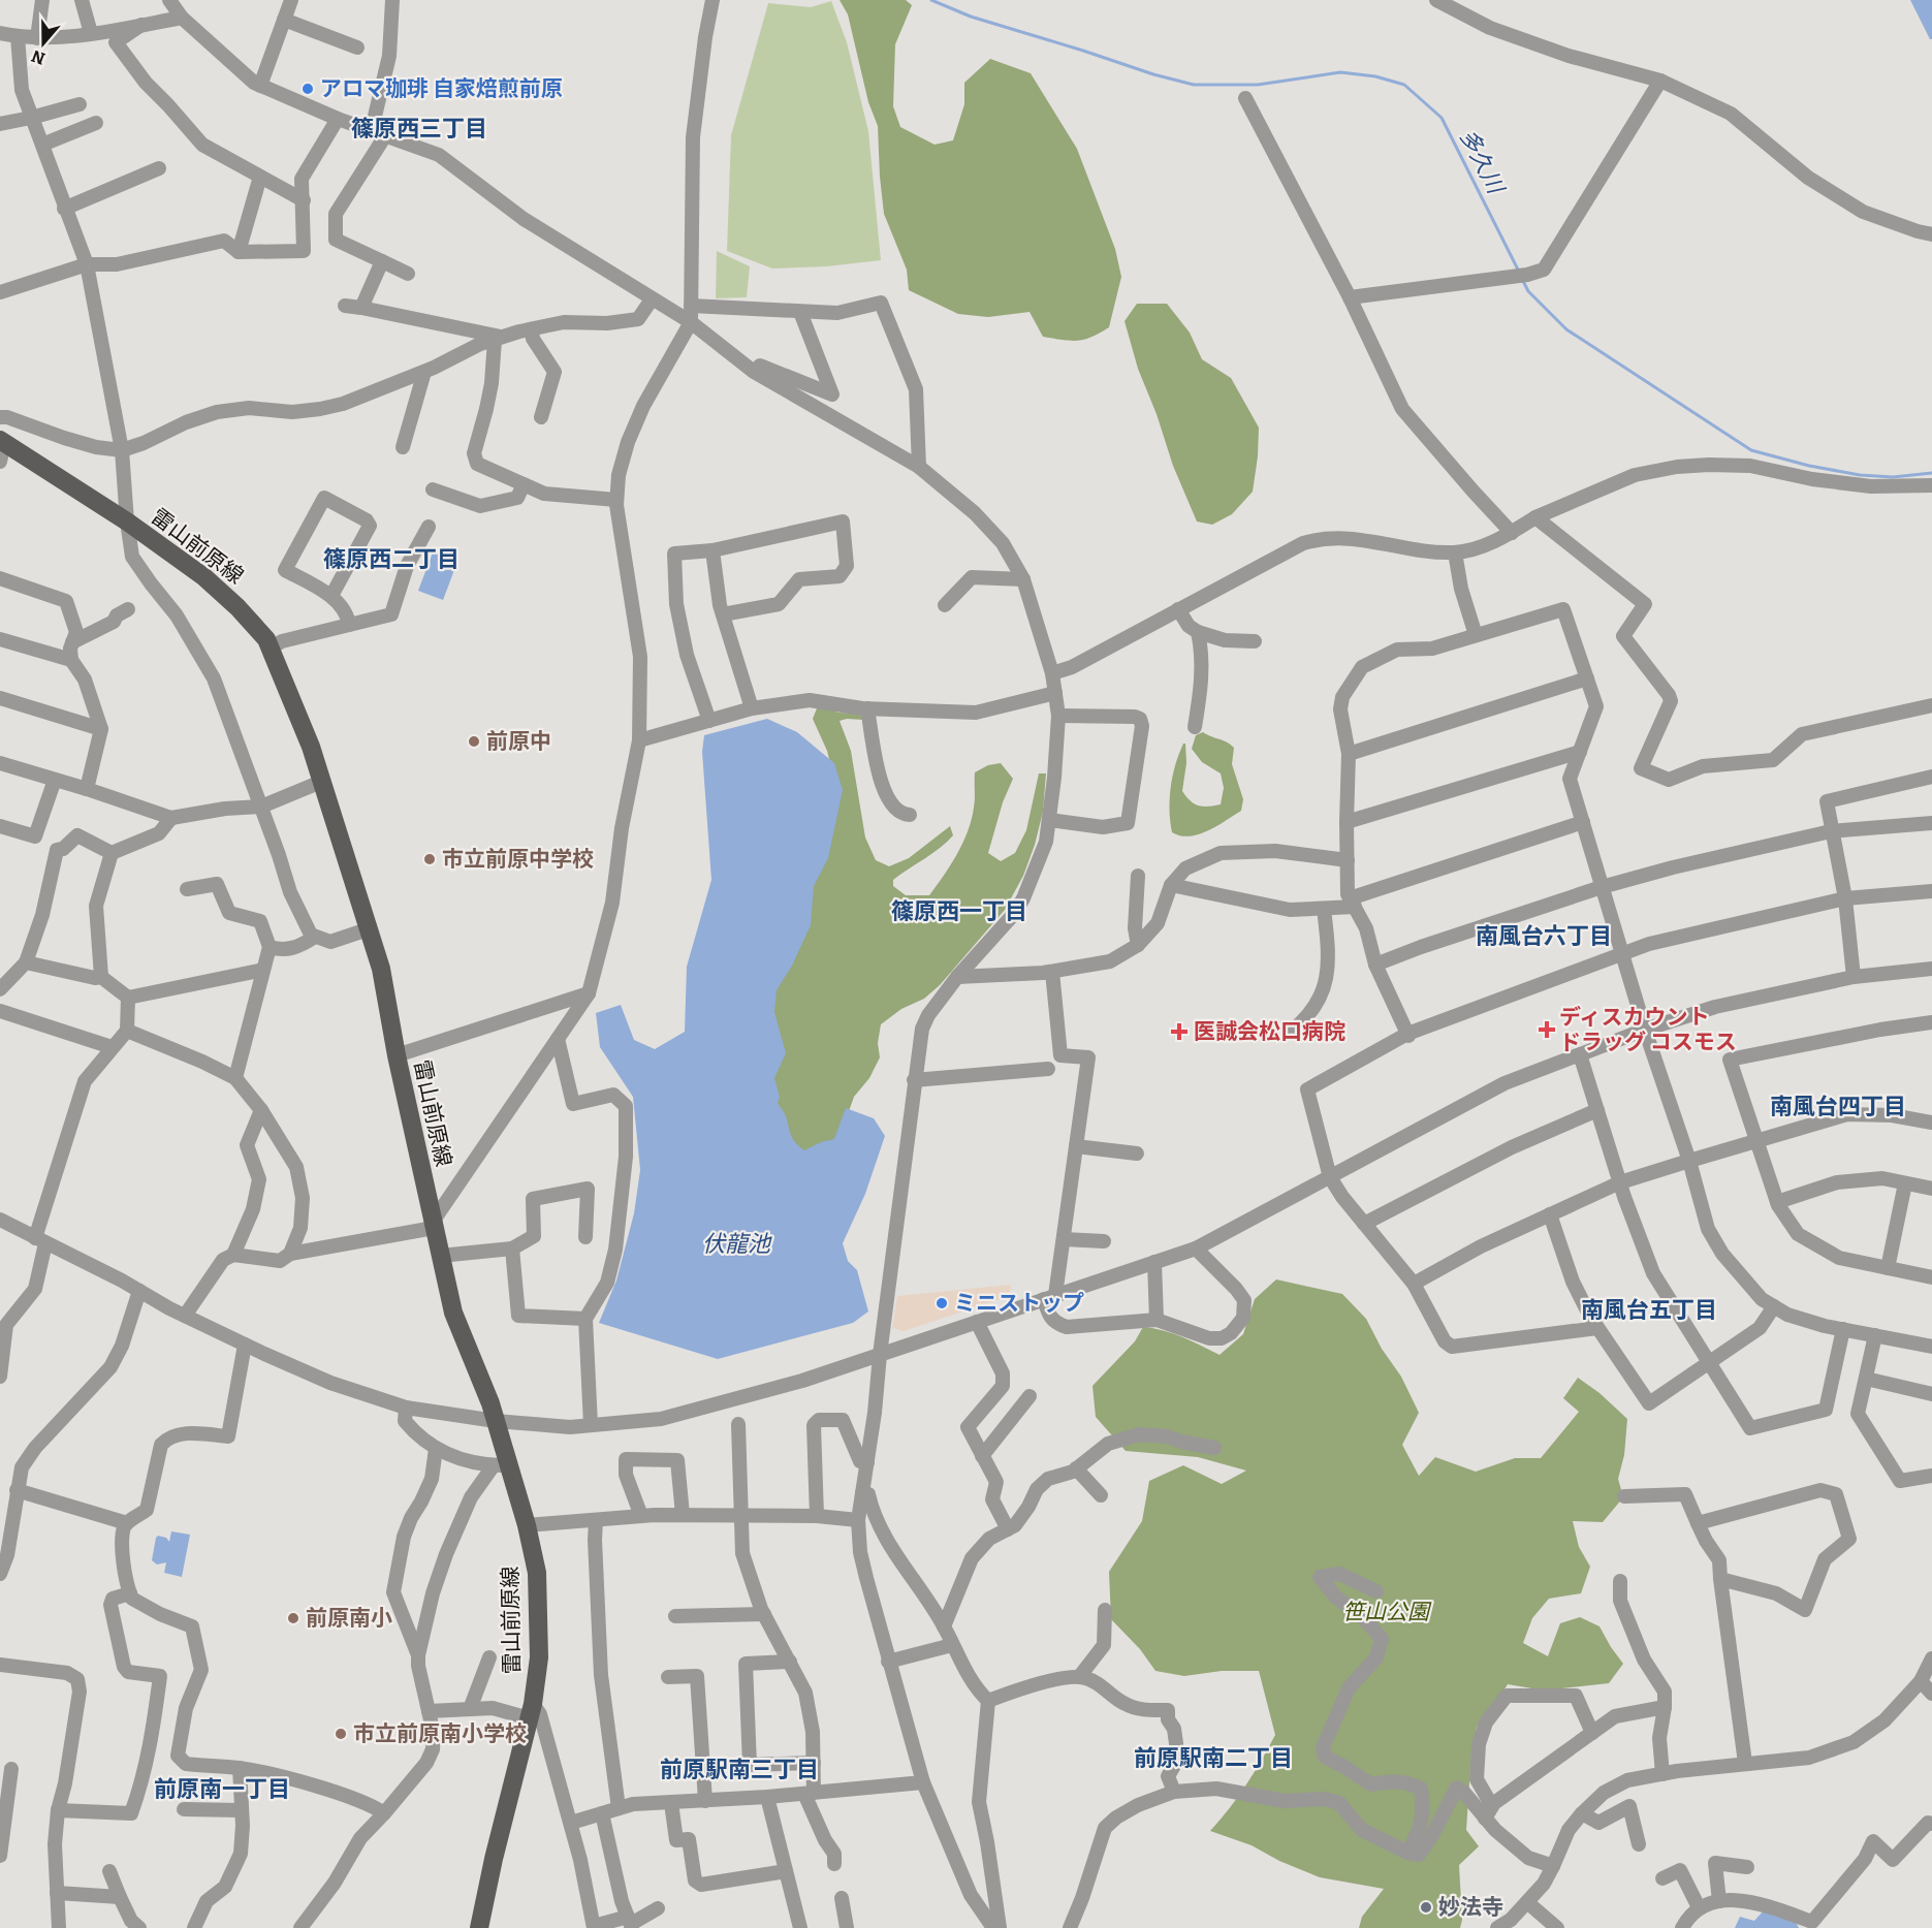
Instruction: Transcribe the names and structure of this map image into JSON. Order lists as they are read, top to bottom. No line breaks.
{"streets":{"main road":["雷山前原線"]},"districts":["篠原西三丁目","篠原西二丁目","篠原西一丁目","南風台六丁目","南風台四丁目","南風台五丁目","前原駅南二丁目","前原駅南三丁目","前原南一丁目"],"water":["多久川","伏龍池"],"parks":["笹山公園"],"places":{"other":["アロマ珈琲 自家焙煎前原","前原中","市立前原中学校","ミニストップ","前原南小","市立前原南小学校","妙法寺"],"health":["ディスカウント ドラッグ コスモス","医誠会松口病院"]},"north":"bottom"}
